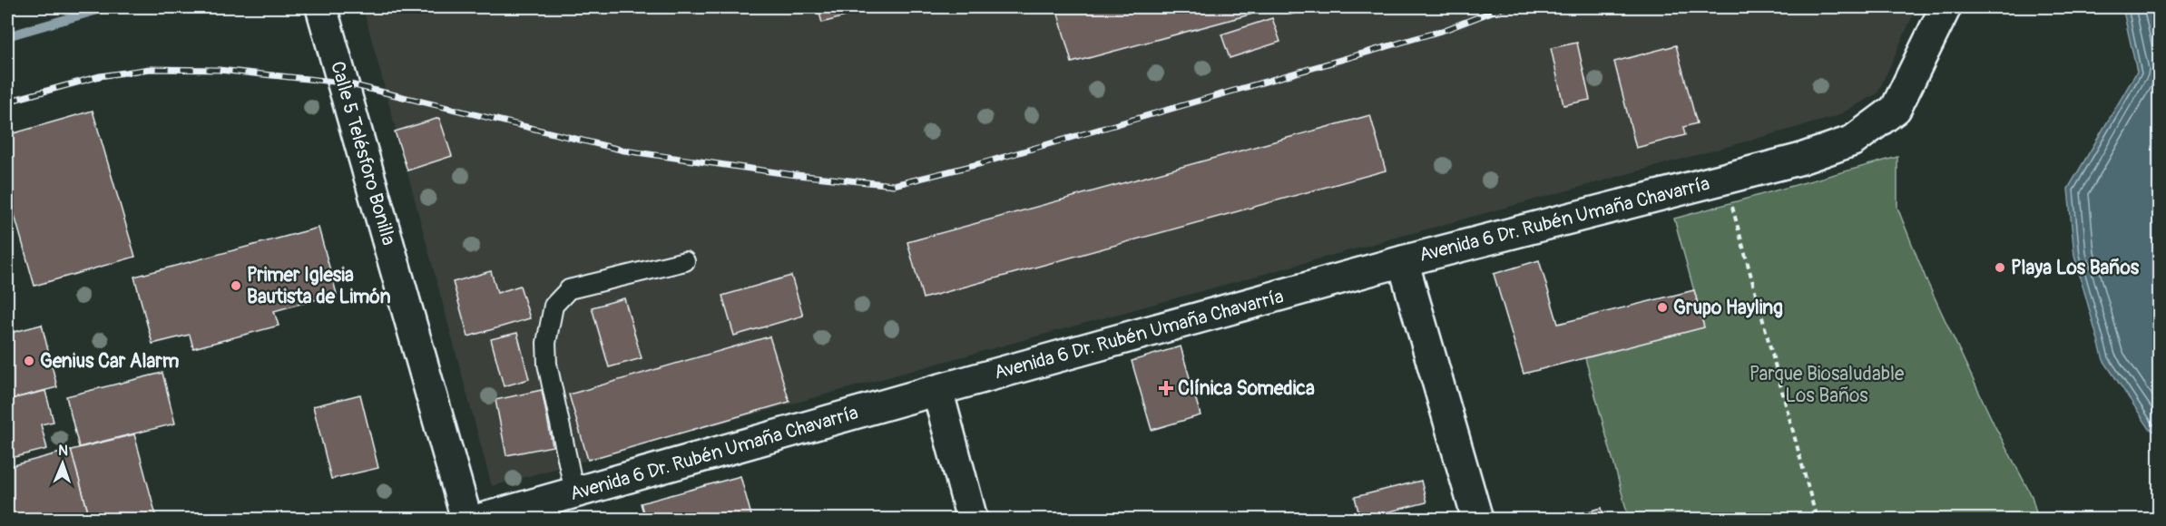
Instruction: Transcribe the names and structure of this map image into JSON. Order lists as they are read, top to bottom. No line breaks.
{"streets":{"street":["Calle 5 Telésforo Bonilla","Avenida 6 Dr. Rubén Umaña Chavarría"]},"parks":["Parque Biosaludable Los Baños"],"places":{"other":["Playa Los Baños","Primer Iglesia Bautista de Limón","Grupo Hayling","Genius Car Alarm"],"health":["Clínica Somedica"]},"north":"top"}
